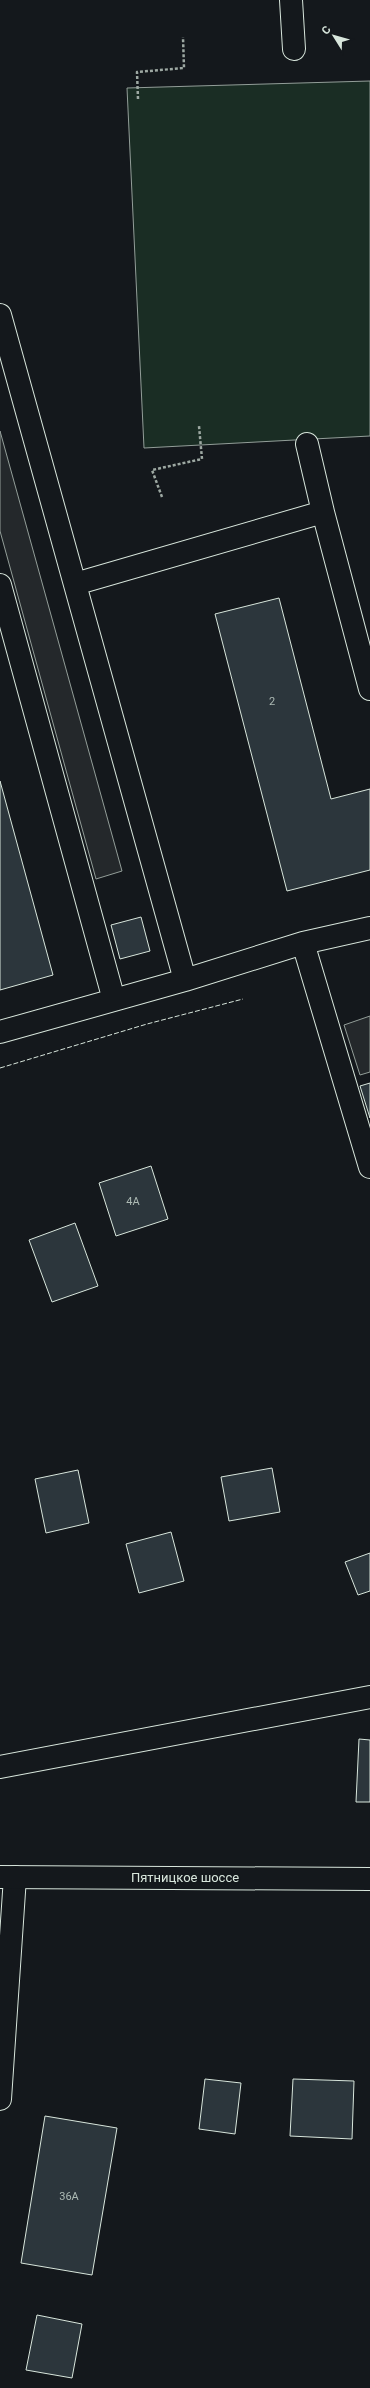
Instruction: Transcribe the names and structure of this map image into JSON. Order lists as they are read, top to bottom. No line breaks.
{"streets":{"main road":["Пятницкое шоссе"]},"house_numbers":["2","4А","36А"],"north":"top left"}
